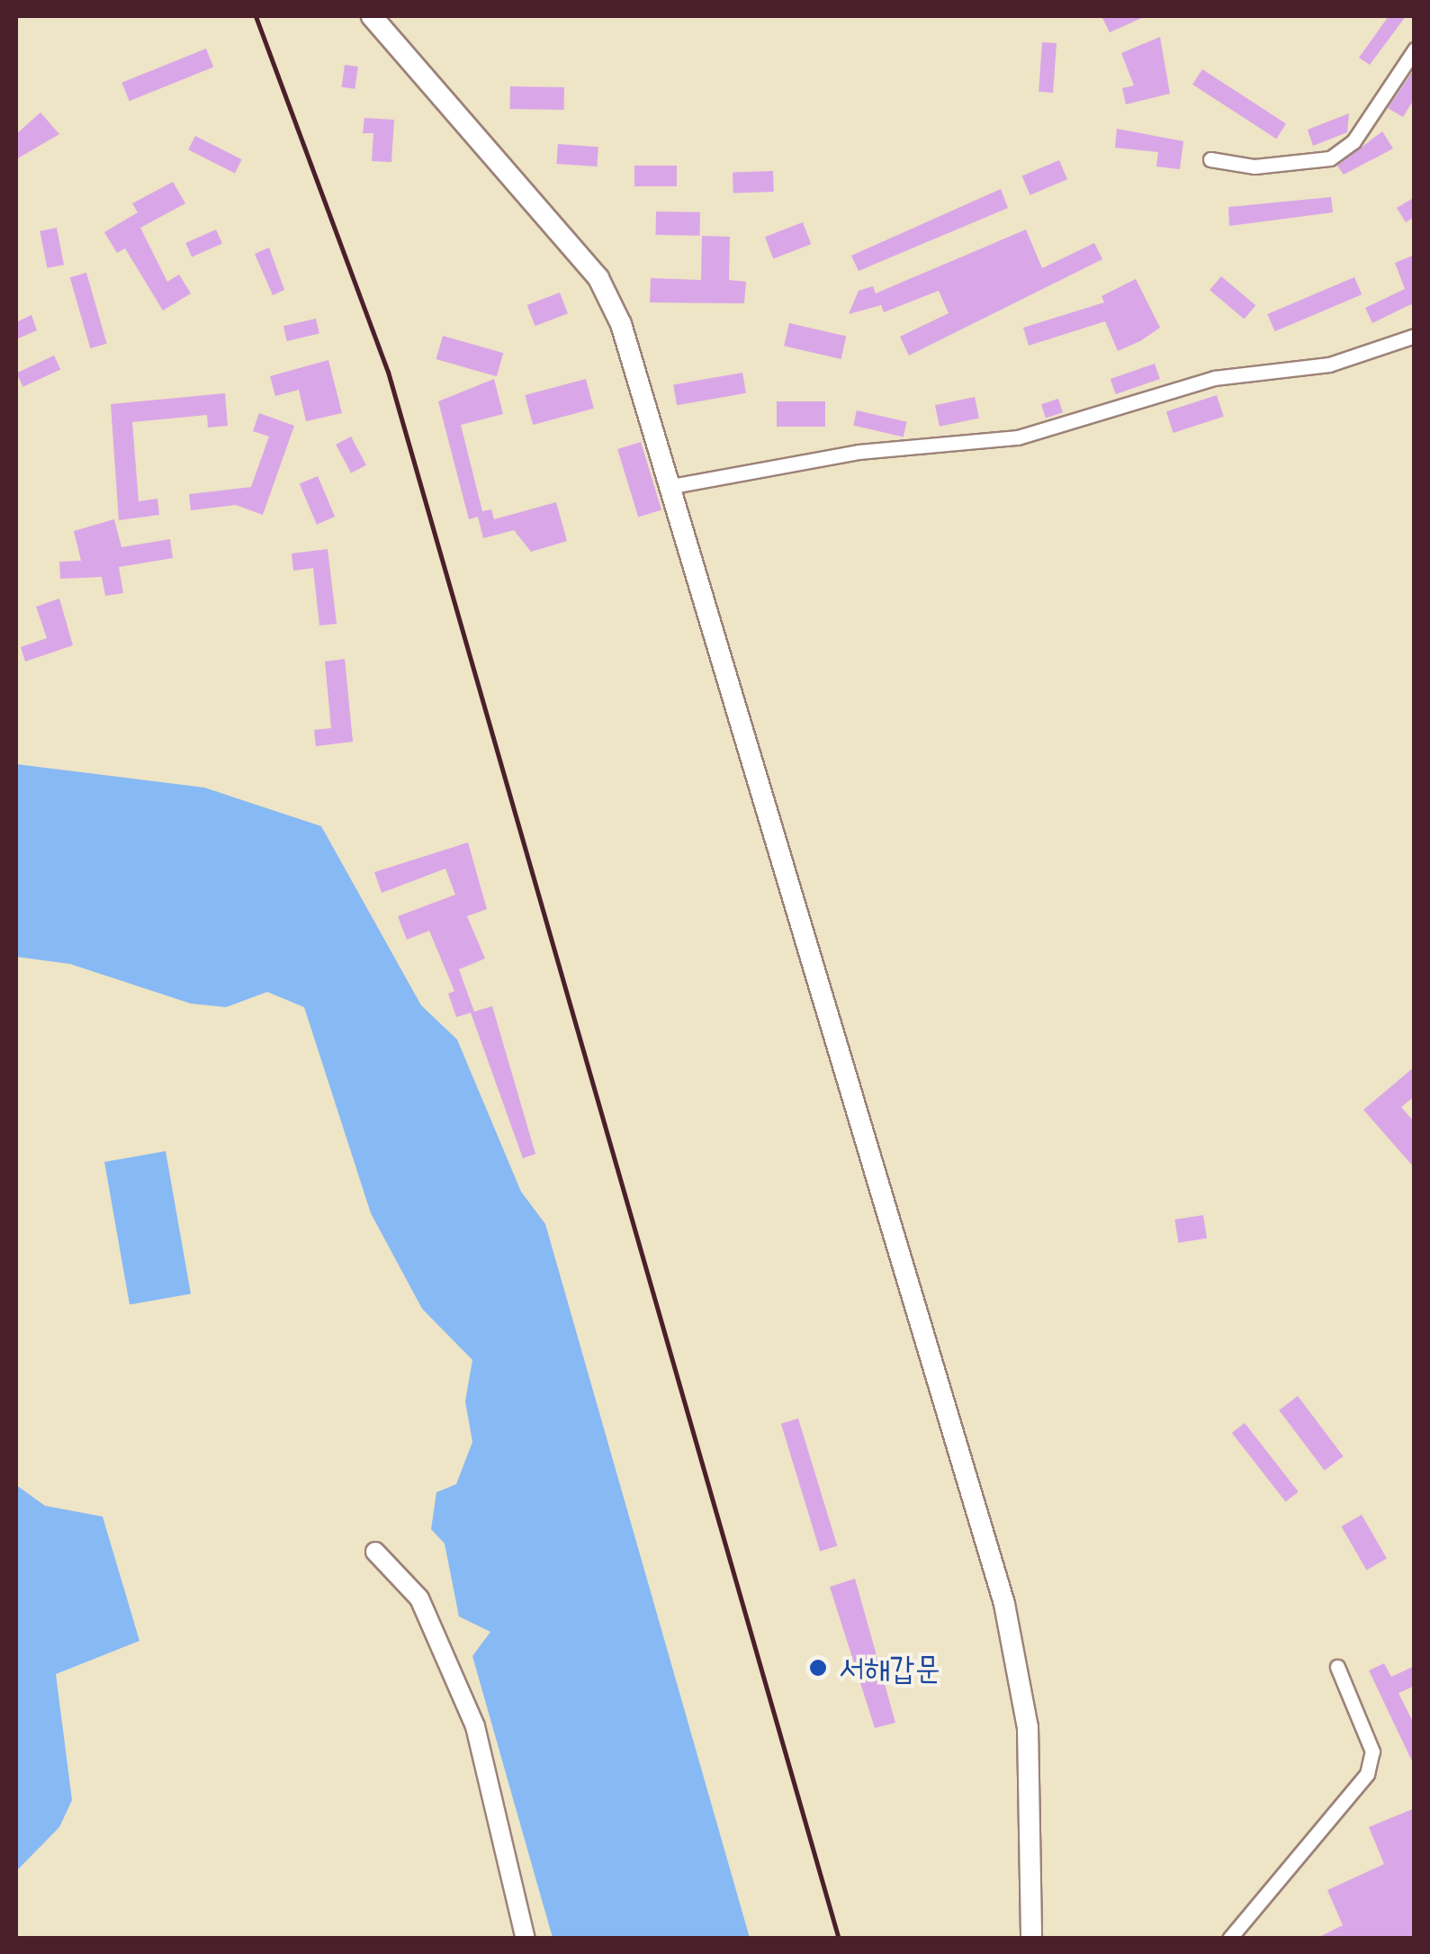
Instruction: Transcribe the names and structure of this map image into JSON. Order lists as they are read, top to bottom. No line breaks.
{"places":["서해갑문"]}
